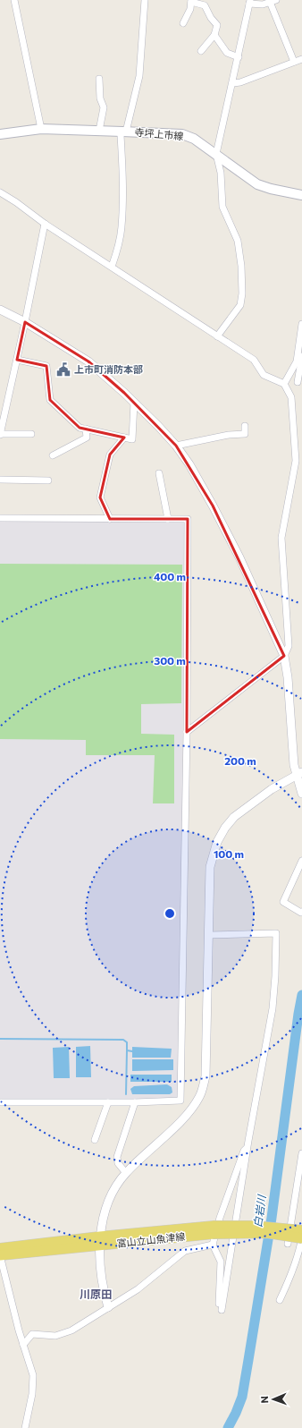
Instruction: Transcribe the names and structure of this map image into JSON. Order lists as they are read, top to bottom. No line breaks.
{"streets":{"main road":["寺坪上市線","富山立山魚津線"]},"districts":["川原田"],"water":["白岩川"],"places":{"public building":["上市町消防本部"]},"north":"left","rings":["400 m","300 m","200 m","100 m"]}
